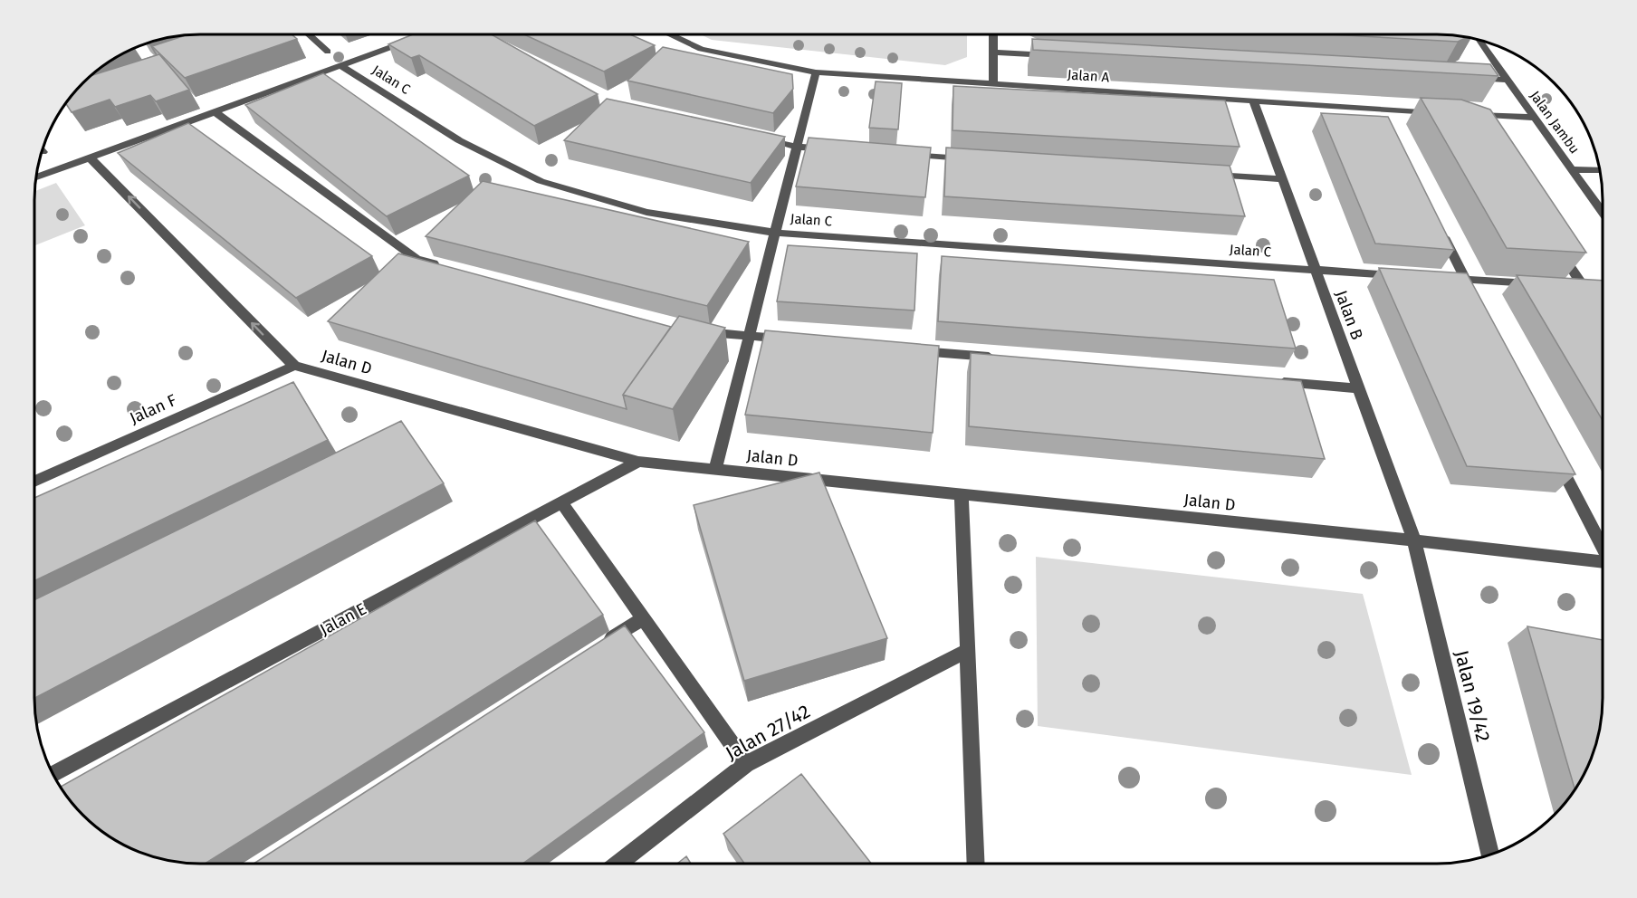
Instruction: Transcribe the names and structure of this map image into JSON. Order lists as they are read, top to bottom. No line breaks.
{"streets":{"street":["Jalan A","Jalan C","Jalan Jambu","Jalan B","Jalan D","Jalan F","Jalan E","Jalan 19/42","Jalan 27/42"]},"crossings":[["Jalan A","Jalan B"],["Jalan C","Jalan B"],["Jalan B","Jalan D"],["Jalan B","Jalan 19/42"],["Jalan D","Jalan F"],["Jalan D","Jalan E"],["Jalan D","Jalan 19/42"]]}
